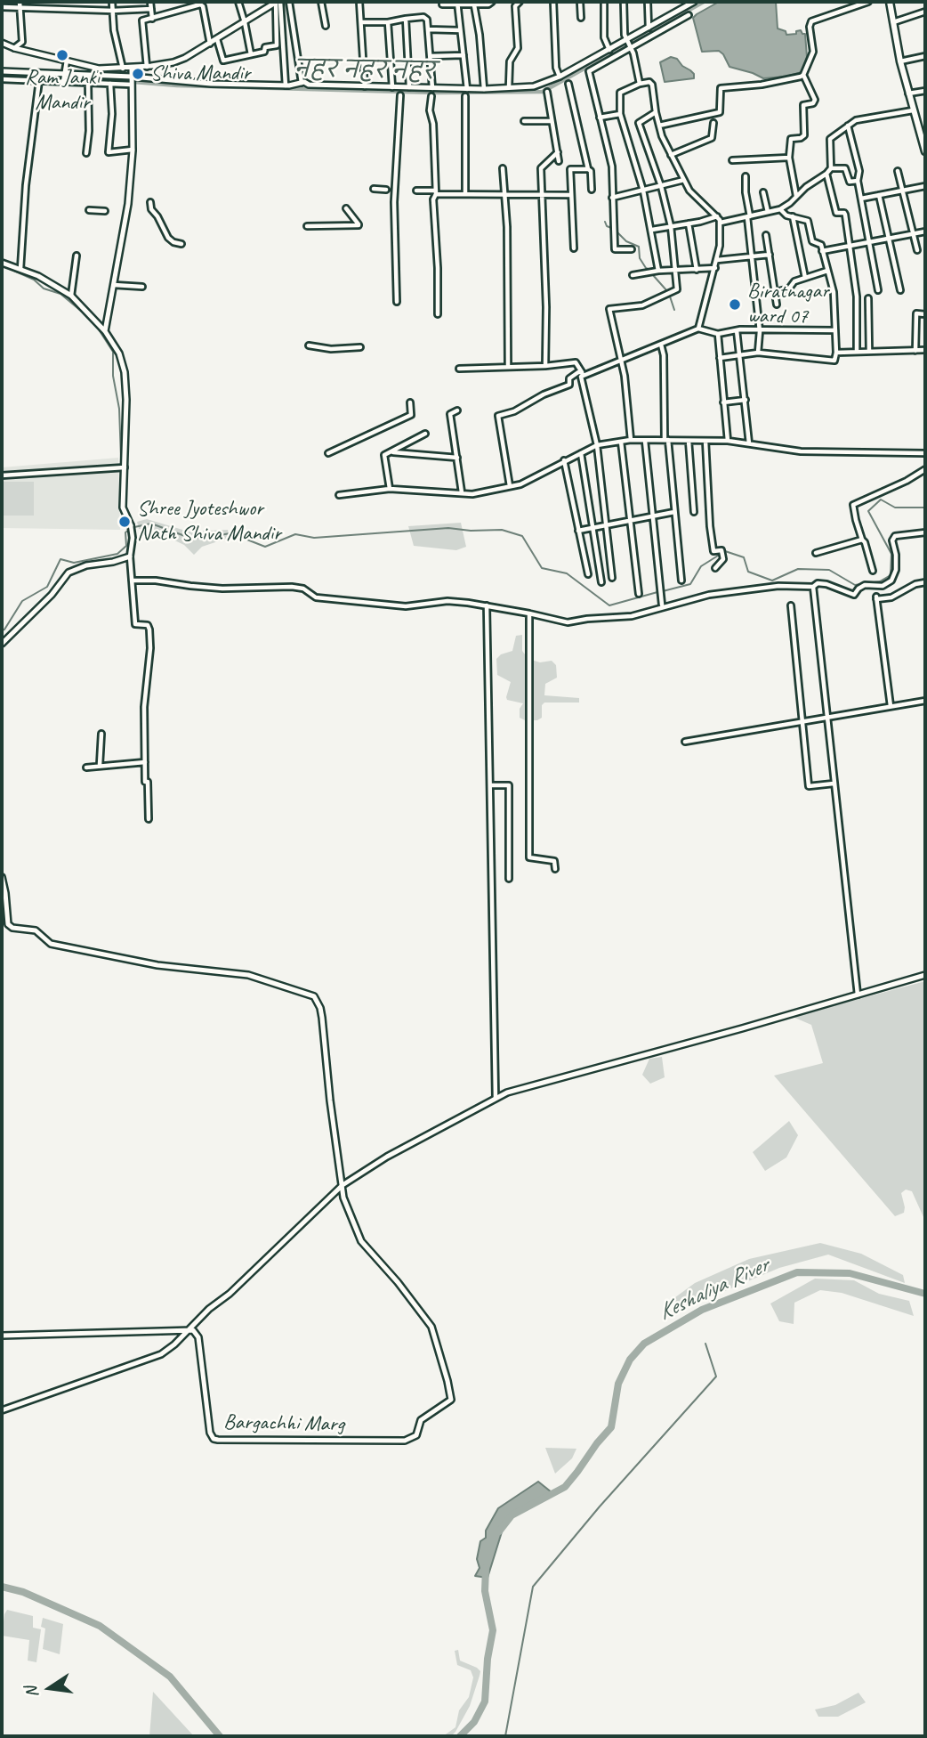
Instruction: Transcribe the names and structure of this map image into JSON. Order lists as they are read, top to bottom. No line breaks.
{"streets":{"street":["Bargachhi Marg"]},"water":["नहर नहर नहर","Keshaliya River"],"places":["Ram Janki Mandir","Shiva Mandir","Biratnagar ward 07","Shree Jyoteshwor Nath Shiva Mandir"],"north":"left"}
